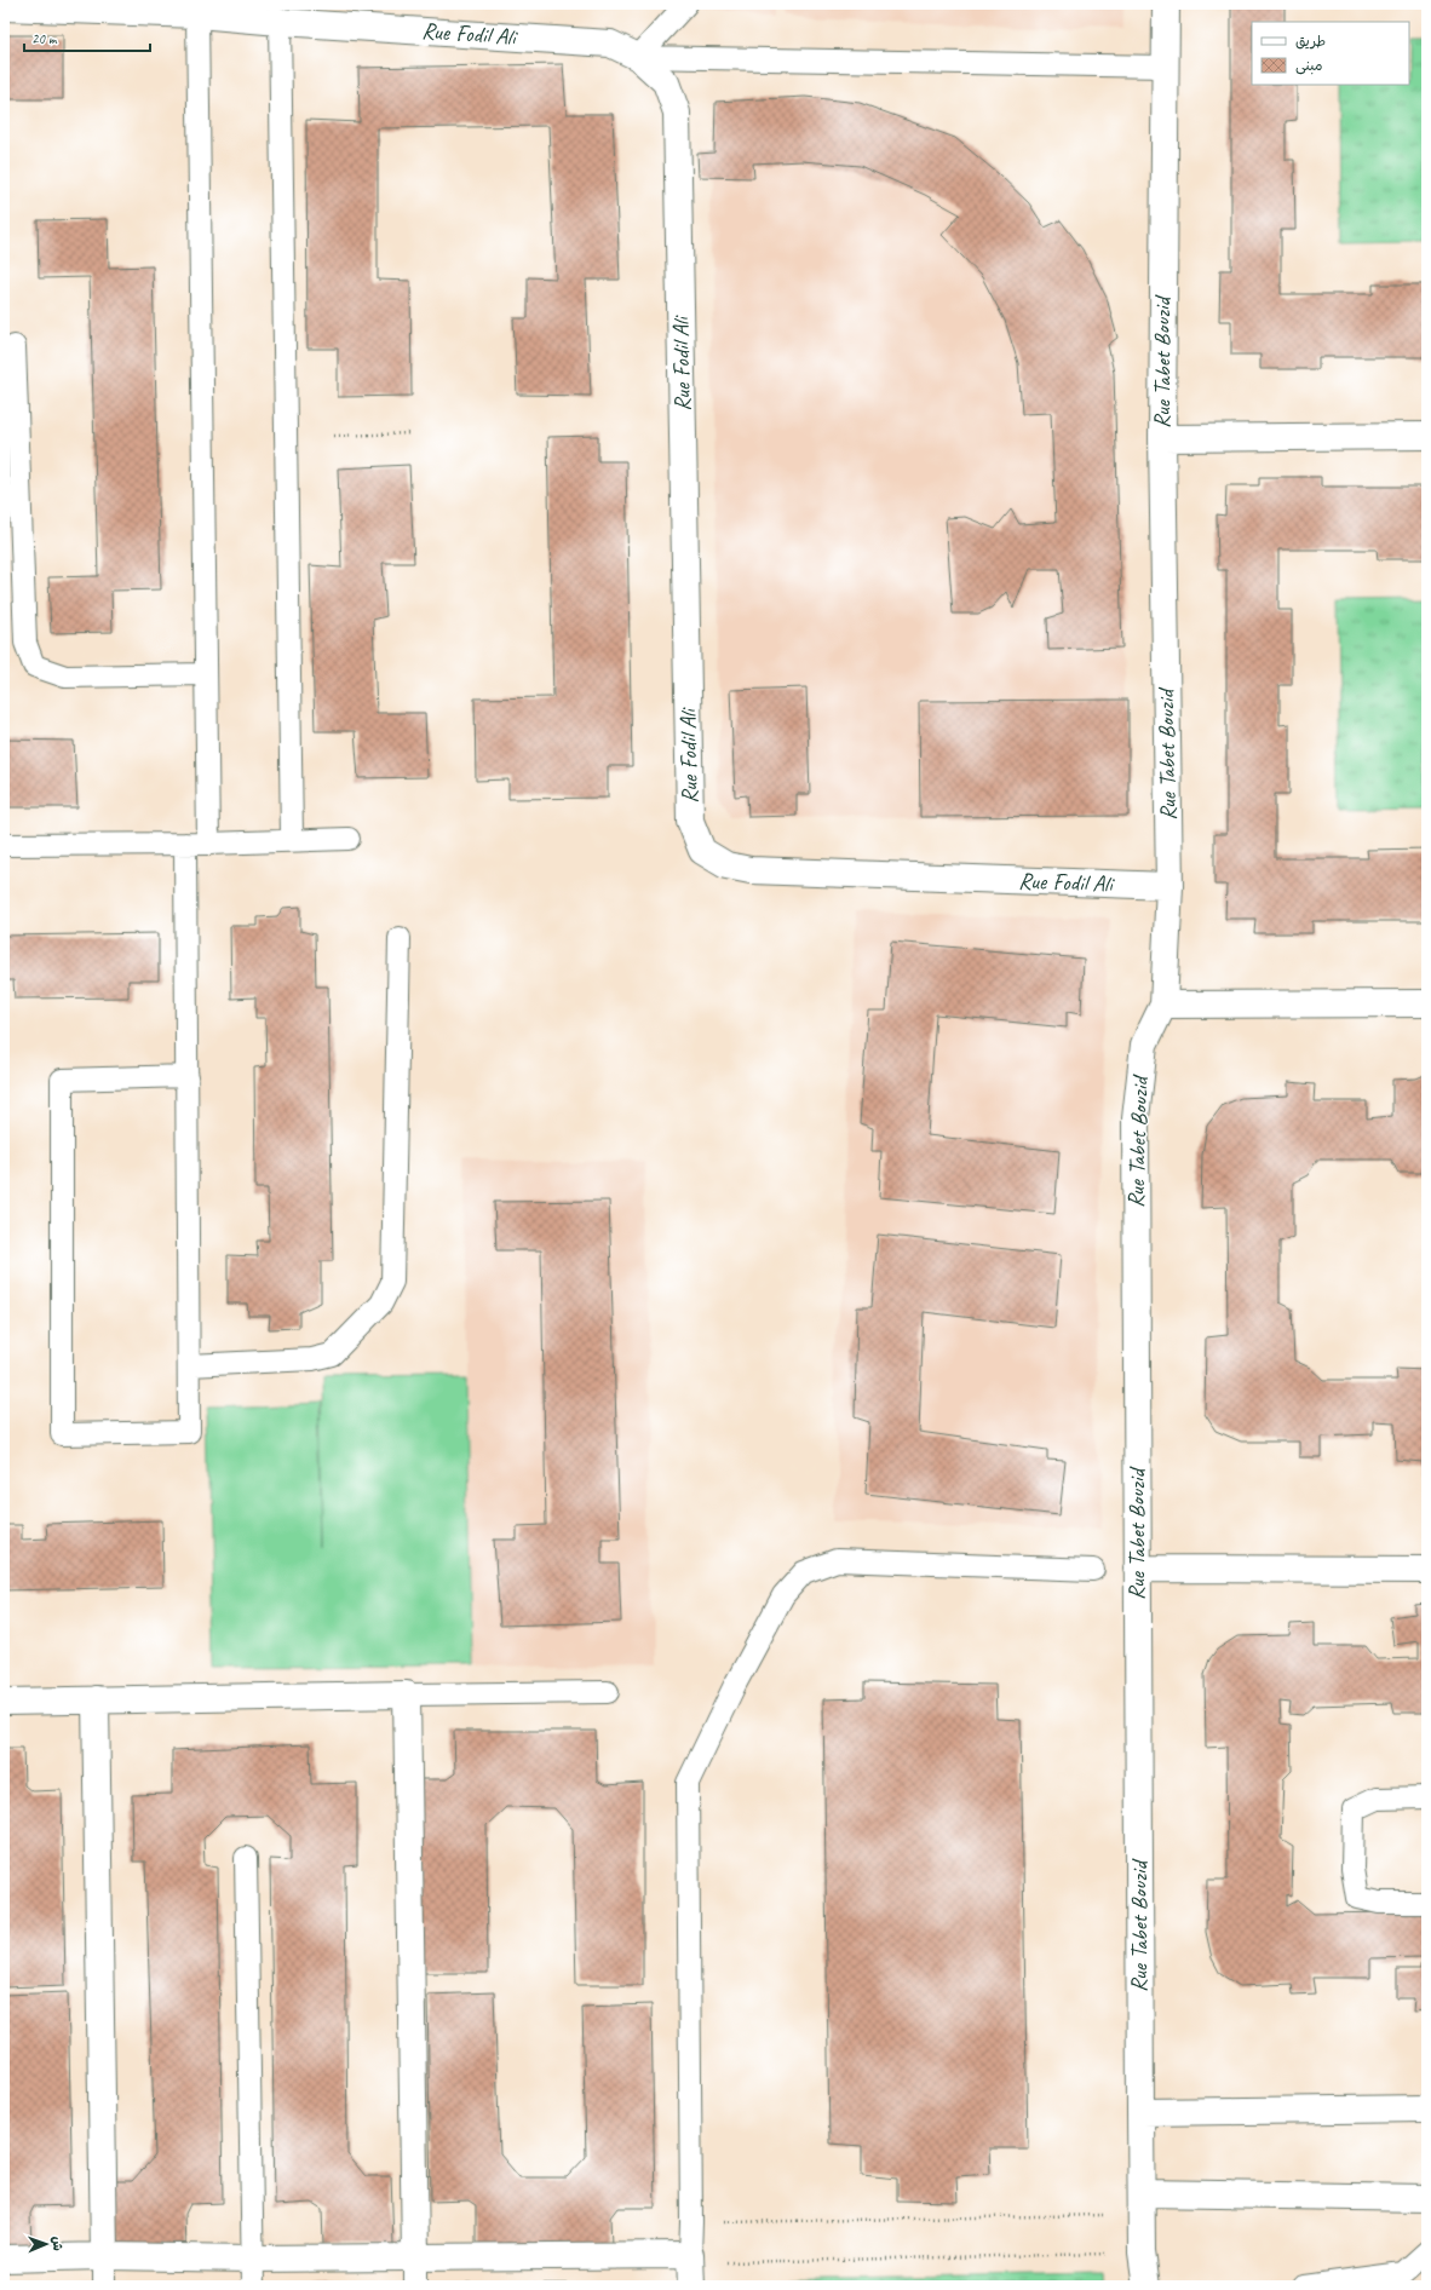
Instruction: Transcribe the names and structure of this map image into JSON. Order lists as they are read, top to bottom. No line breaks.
{"streets":{"street":["Rue Fodil Ali","Rue Tabet Bouzid"]},"crossings":[["Rue Fodil Ali","Rue Tabet Bouzid"]],"legend":["طريق","مبنى"],"scale_bar":"20 m","north":"right"}
